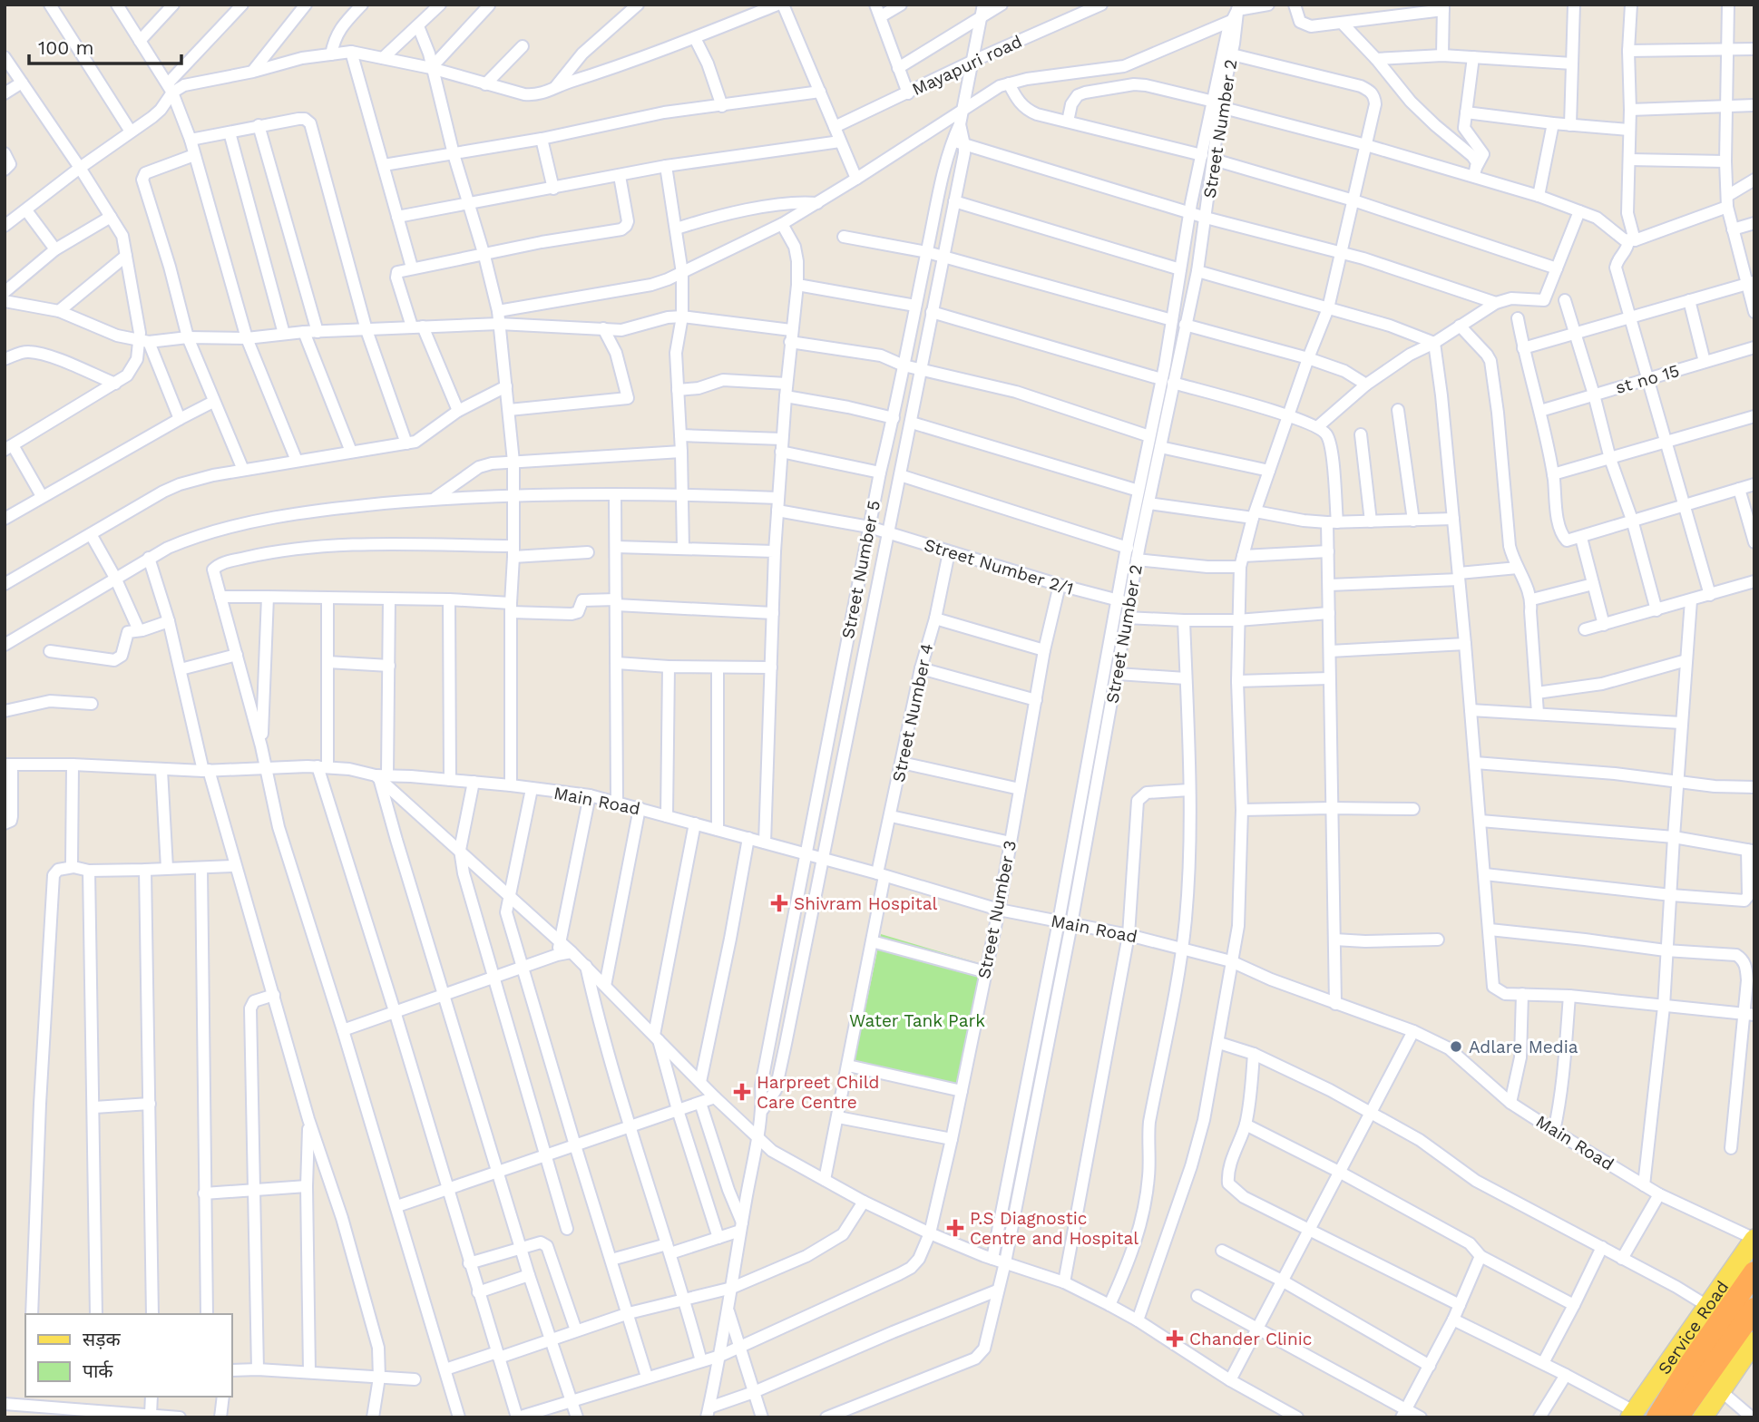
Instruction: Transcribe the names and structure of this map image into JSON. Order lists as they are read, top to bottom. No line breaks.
{"streets":{"main road":["Service Road"],"street":["Mayapuri road","Street Number 2","st no 15","Street Number 2/1","Street Number 5","Street Number 4","Main Road","Street Number 3"]},"crossings":[["Mayapuri road","Street Number 5"],["Street Number 2","Street Number 2/1"],["Street Number 2","Main Road"],["Street Number 2/1","Street Number 5"],["Street Number 2/1","Street Number 4"],["Street Number 2/1","Street Number 3"],["Street Number 5","Main Road"],["Street Number 5","Street Number 3"],["Street Number 4","Main Road"],["Main Road","Street Number 3"],["Main Road","Service Road"]],"parks":["Water Tank Park"],"places":{"health":["Shivram Hospital","Harpreet Child Care Centre","P.S Diagnostic Centre and Hospital","Chander Clinic"],"other":["Adlare Media"]},"legend":["सड़क","पार्क"],"scale_bar":"100 m"}
